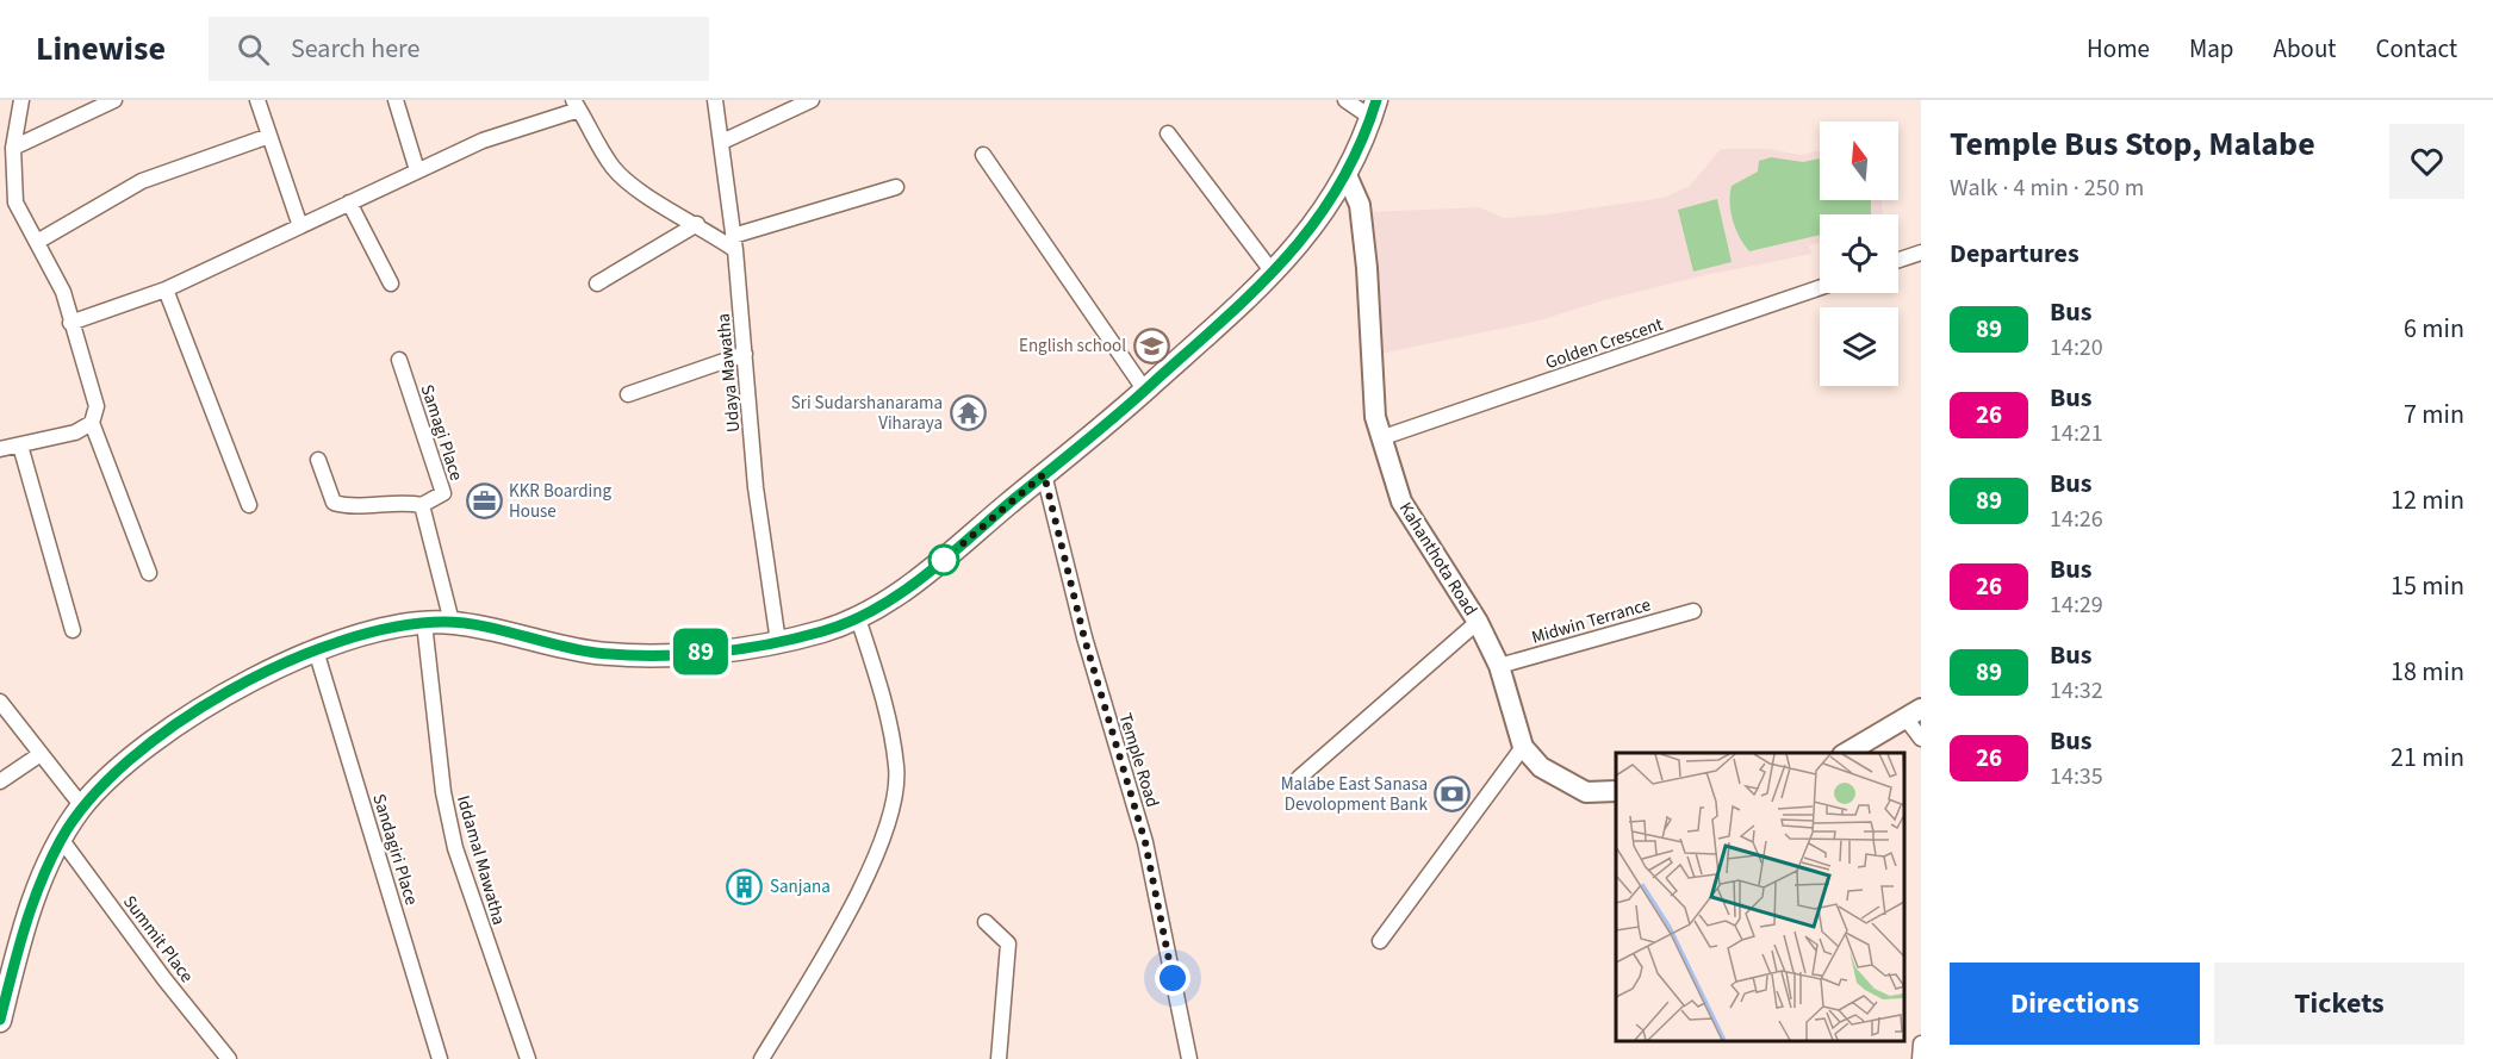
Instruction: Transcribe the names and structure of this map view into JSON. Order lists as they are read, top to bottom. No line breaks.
{"streets":{"main road":["Kahanthota Road"],"street":["Golden Crescent","Udaya Mawatha","Samagi Place","Midwin Terrance","Temple Road","Sandagiri Place","Iddamal Mawatha","Summit Place"]},"crossings":[["Golden Crescent","Kahanthota Road"],["Kahanthota Road","Midwin Terrance"]],"places":{"school or university":["English school"],"temple":["Sri Sudarshanarama Viharaya"],"office":["KKR Boarding House"],"bank":["Malabe East Sanasa Devolopment Bank"],"building":["Sanjana"]},"lines":["bus line 89"],"north":"top","page":{"header":"Linewise","search":"Search here","nav":["Home","Map","About","Contact"],"on_map":"89","heading":[["Temple Bus Stop, Malabe","Walk · 4 min · 250 m"],"Departures"],"list":[{"mark":"89","name":"Bus","note":"14:20","value":"6 min"},{"mark":"26","name":"Bus","note":"14:21","value":"7 min"},{"mark":"89","name":"Bus","note":"14:26","value":"12 min"},{"mark":"26","name":"Bus","note":"14:29","value":"15 min"},{"mark":"89","name":"Bus","note":"14:32","value":"18 min"},{"mark":"26","name":"Bus","note":"14:35","value":"21 min"}],"buttons":["Directions","Tickets"]}}
